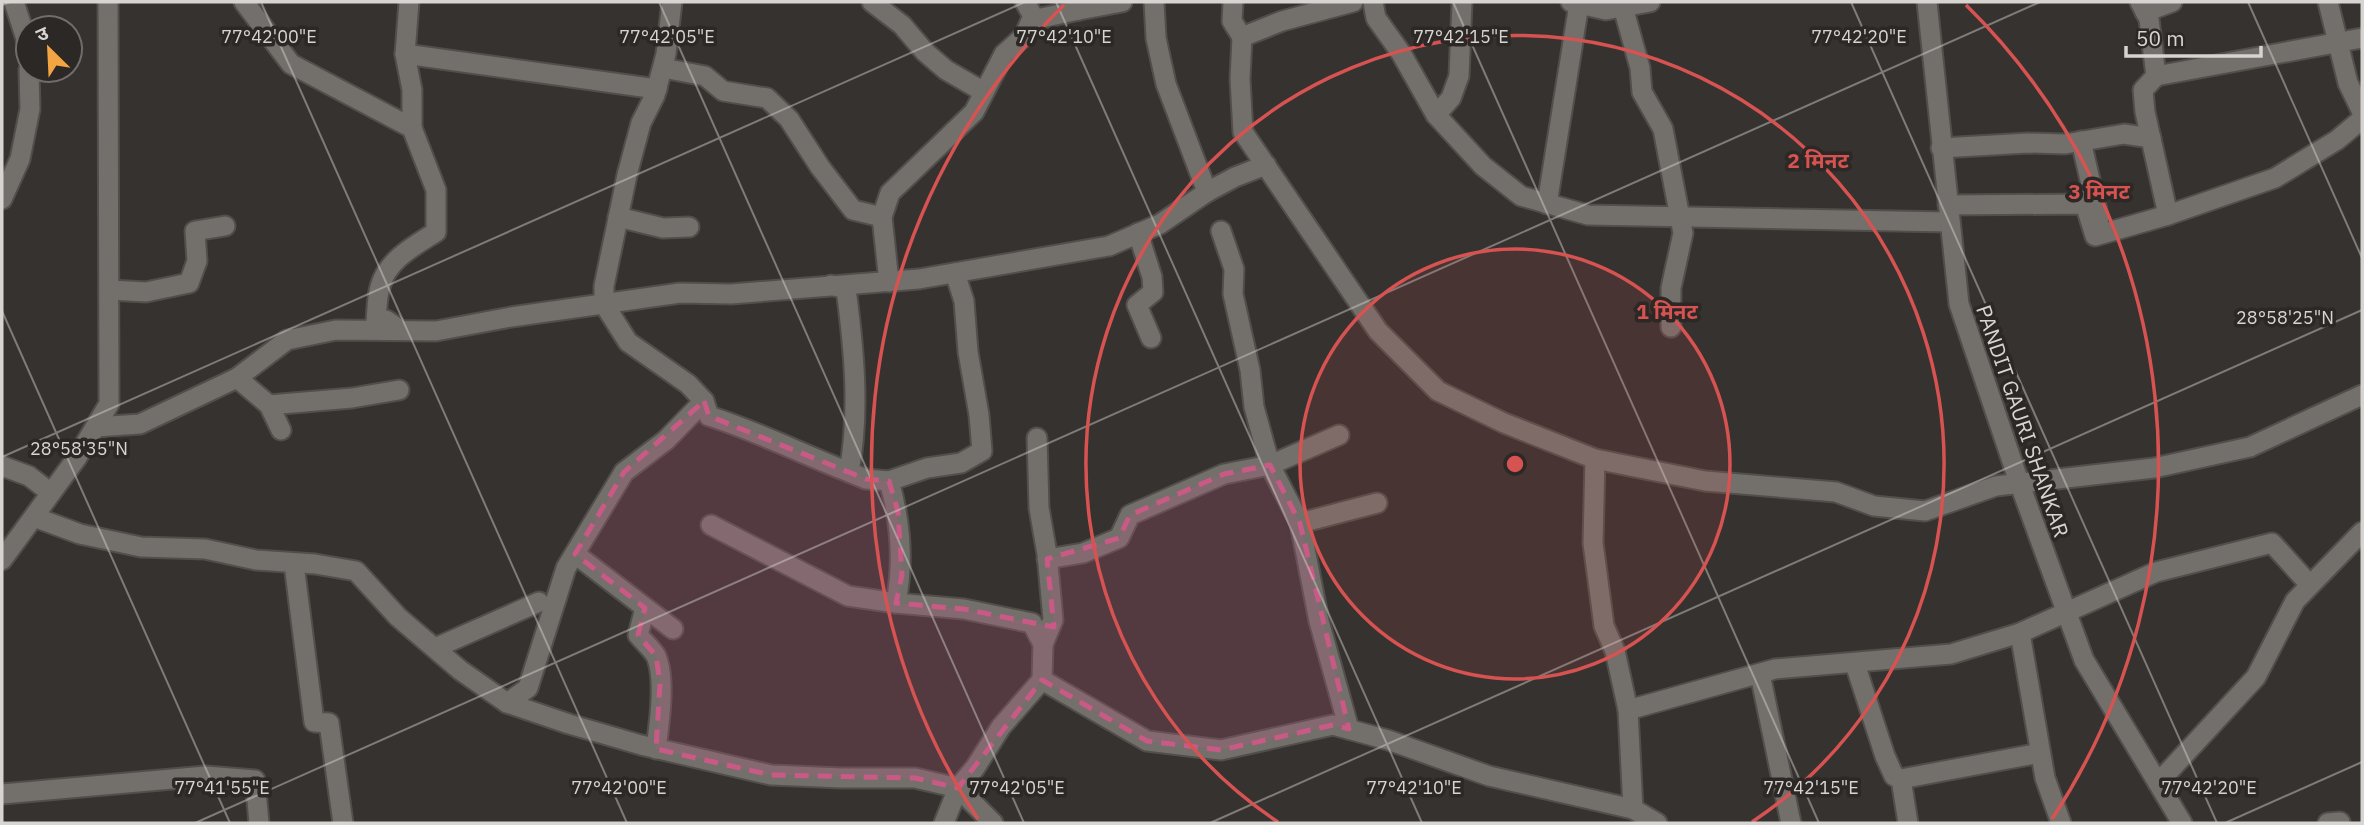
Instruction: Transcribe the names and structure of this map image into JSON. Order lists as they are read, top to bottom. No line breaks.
{"streets":{"street":["PANDIT GAURI SHANKAR"]},"scale_bar":"50 m","north":"top left","coordinates":["77°42'00\"E","77°42'05\"E","77°42'15\"E","77°42'10\"E","77°42'20\"E","28°58'25\"N","28°58'35\"N","77°41'55\"E"],"rings":["2 मिनट","3 मिनट","1 मिनट"]}
